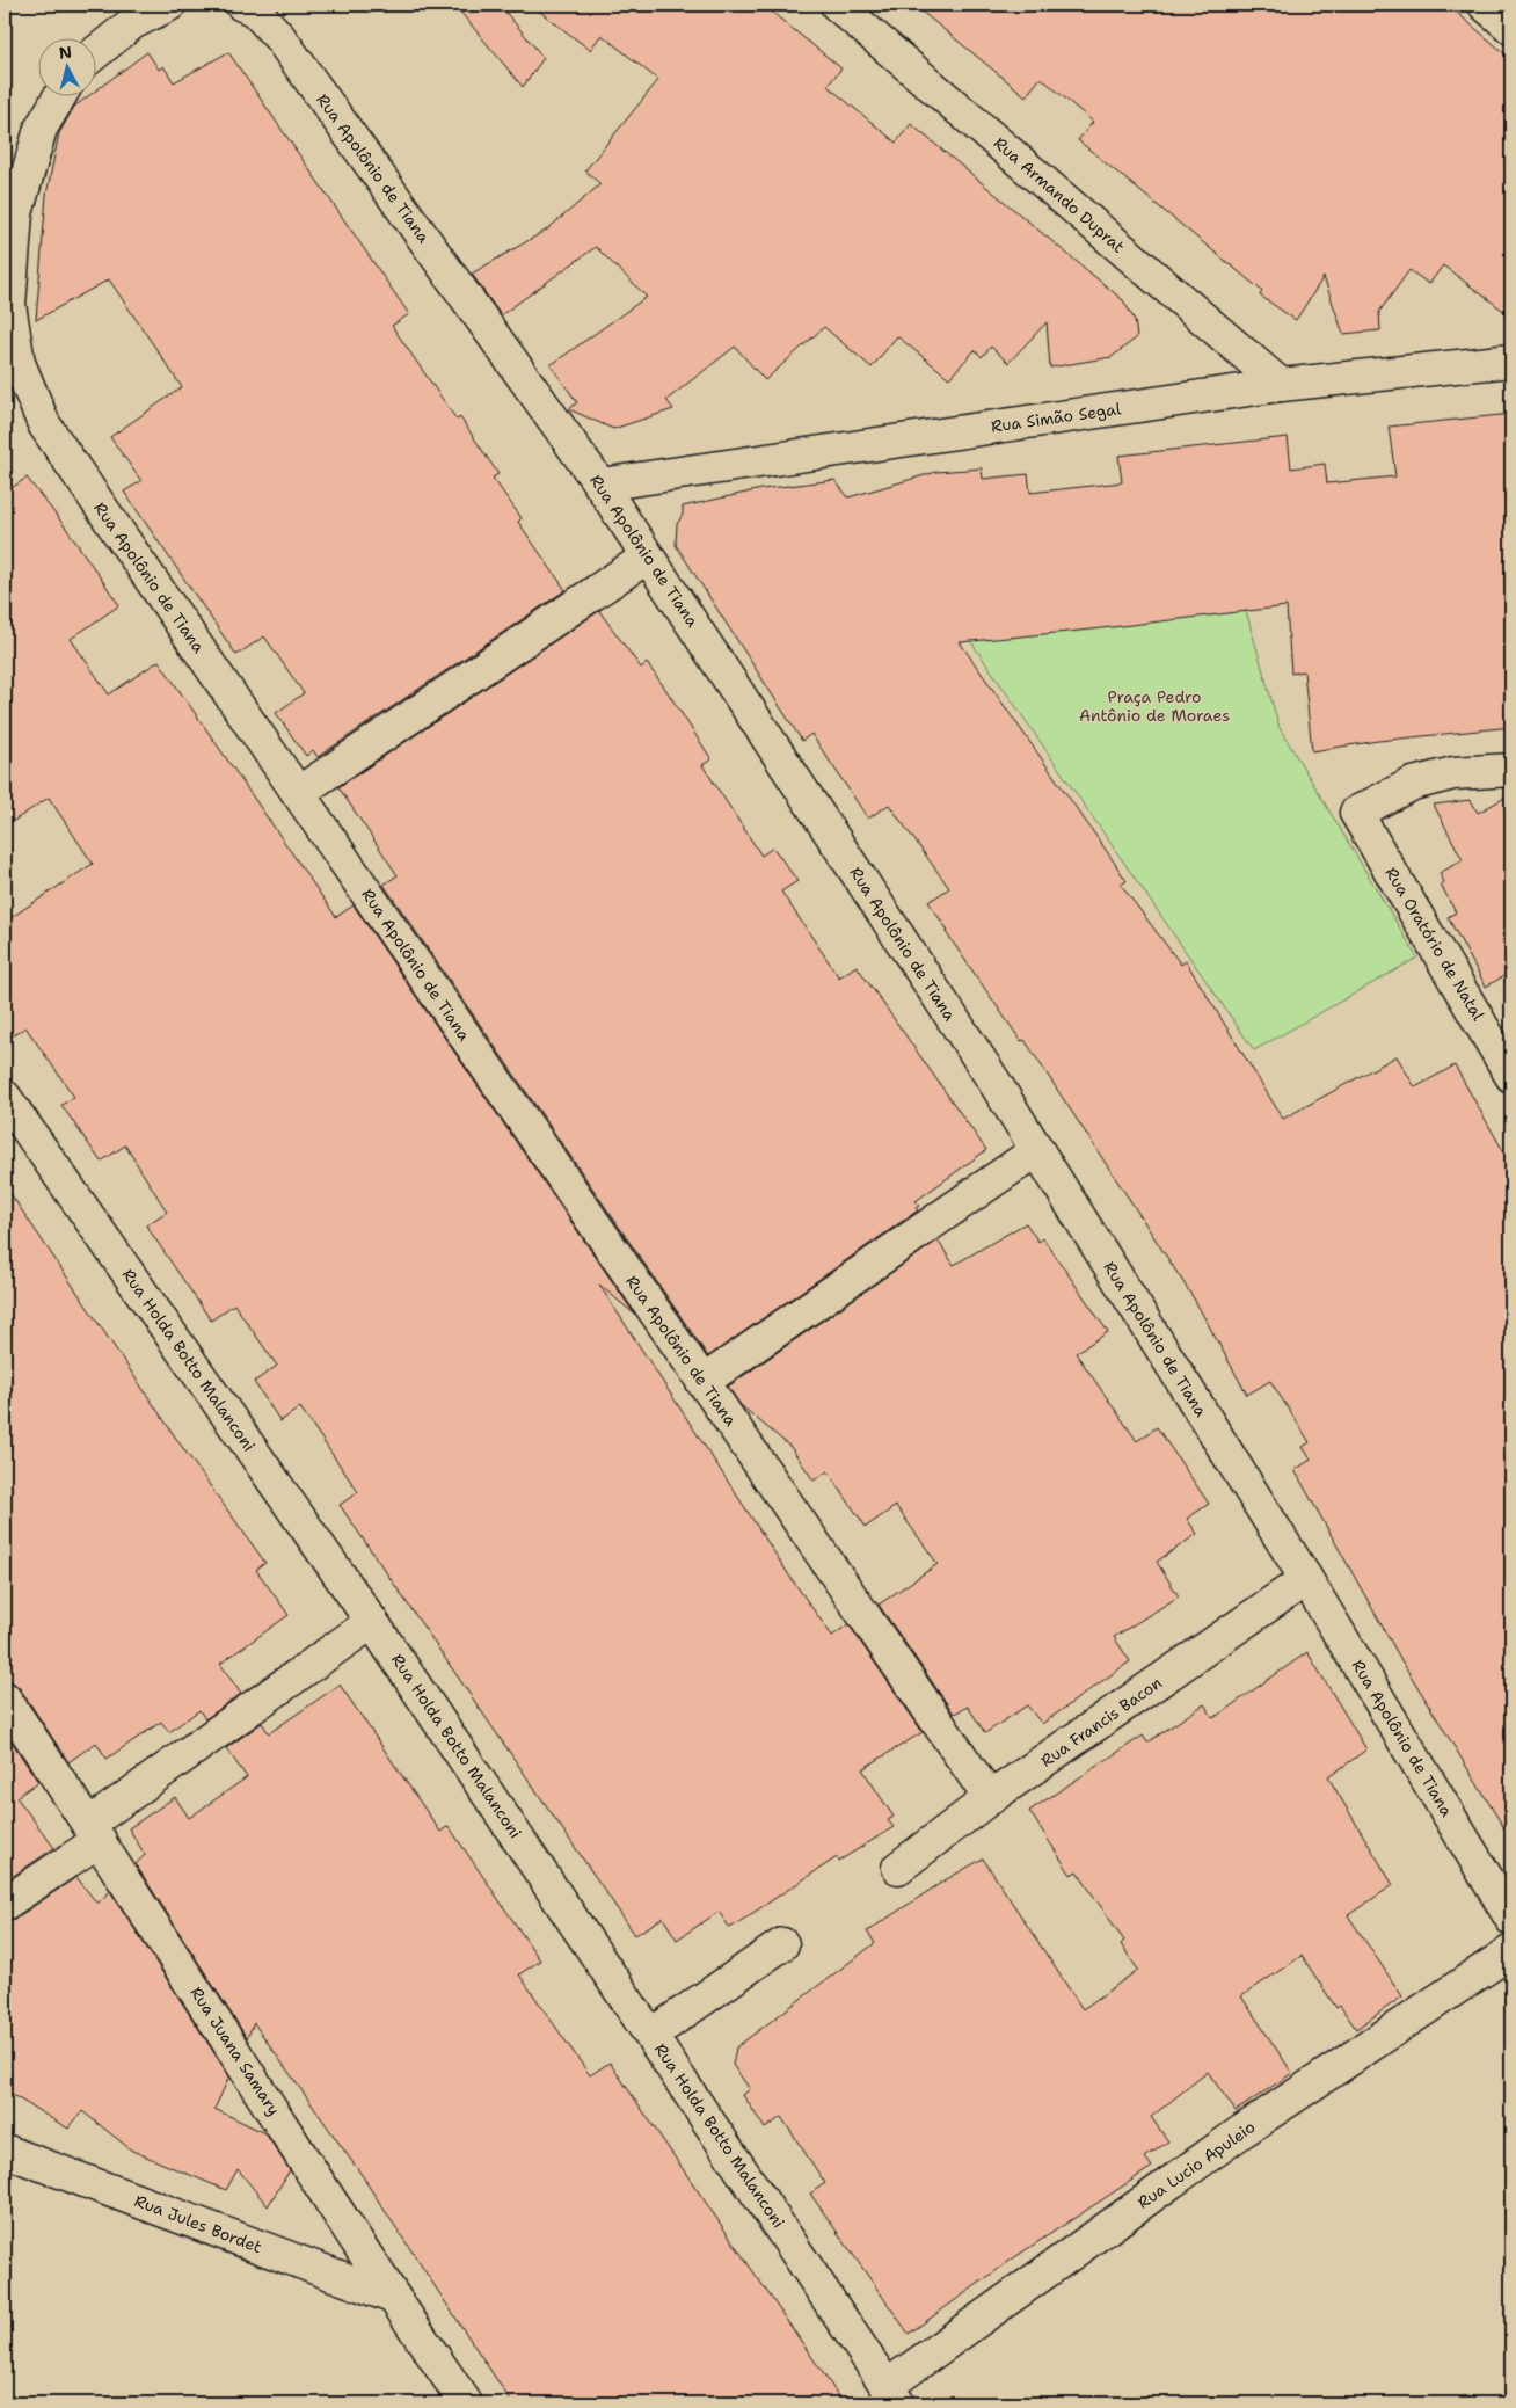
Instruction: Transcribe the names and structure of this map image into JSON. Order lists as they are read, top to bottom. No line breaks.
{"streets":{"street":["Rua Apolônio de Tiana","Rua Armando Duprat","Rua Simão Segal","Rua Oratório de Natal","Rua Holda Botto Malanconi","Rua Francis Bacon","Rua Juana Samary","Rua Lucio Apuleio","Rua Jules Bordet"]},"crossings":[["Rua Apolônio de Tiana","Rua Simão Segal"],["Rua Apolônio de Tiana","Rua Francis Bacon"],["Rua Armando Duprat","Rua Simão Segal"],["Rua Holda Botto Malanconi","Rua Lucio Apuleio"],["Rua Juana Samary","Rua Jules Bordet"]],"parks":["Praça Pedro Antônio de Moraes"],"north":"top"}
